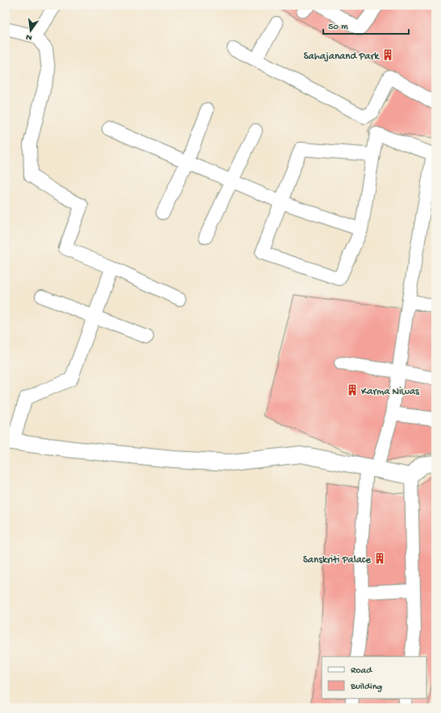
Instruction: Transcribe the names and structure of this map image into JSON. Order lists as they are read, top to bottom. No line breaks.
{"places":{"building":["Sahajanand Park","Karma Niwas","Sanskriti Palace"]},"legend":["Road","Building"],"scale_bar":"50 m","north":"bottom"}
